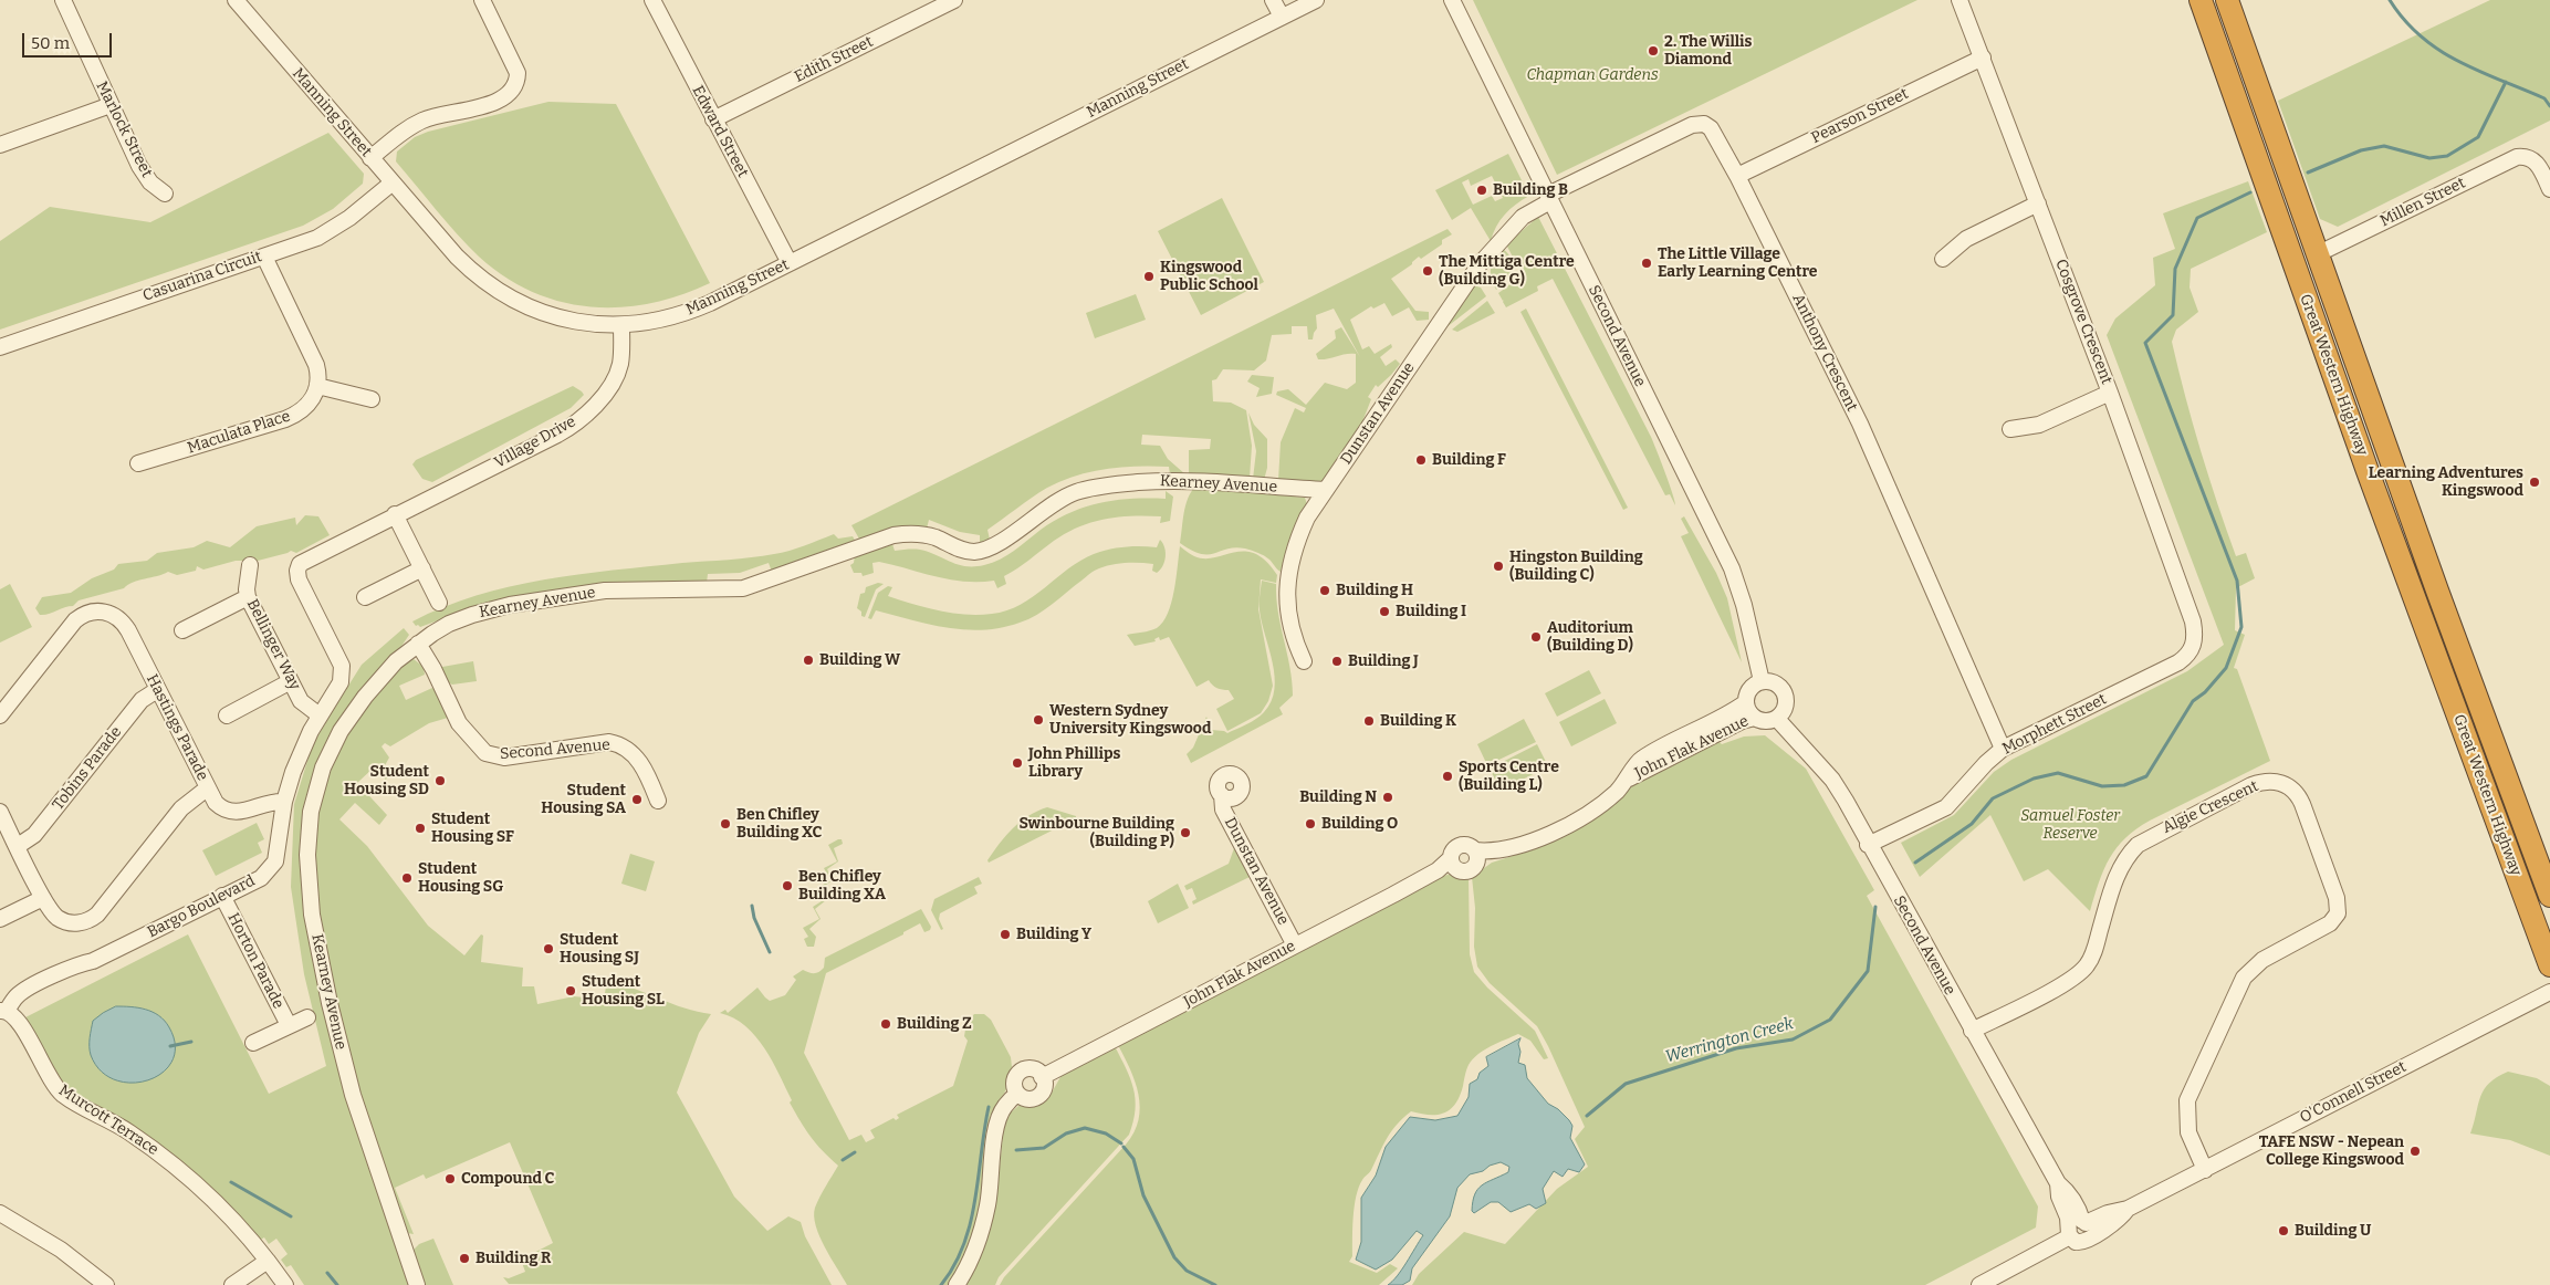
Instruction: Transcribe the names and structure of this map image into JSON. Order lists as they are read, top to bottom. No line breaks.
{"streets":{"highway":["Great Western Highway"],"street":["Edith Street","Manning Street","Pearson Street","Marlock Street","Edward Street","Millen Street","Casuarina Circuit","Cosgrove Crescent","Second Avenue","Anthony Crescent","Dunstan Avenue","Maculata Place","Village Drive","Kearney Avenue","Bellinger Way","Morphett Street","Hastings Parade","John Flak Avenue","Tobins Parade","Algie Crescent","Bargo Boulevard","Horton Parade","O'Connell Street","Murcott Terrace"]},"crossings":[["Edith Street","Edward Street"],["Manning Street","Edward Street"],["Manning Street","Casuarina Circuit"],["Manning Street","Village Drive"],["Pearson Street","Cosgrove Crescent"],["Pearson Street","Anthony Crescent"],["Millen Street","Great Western Highway"],["Cosgrove Crescent","Morphett Street"],["Second Avenue","Anthony Crescent"],["Second Avenue","Dunstan Avenue"],["Second Avenue","Kearney Avenue"],["Second Avenue","Morphett Street"],["Second Avenue","John Flak Avenue"],["Second Avenue","Algie Crescent"],["Second Avenue","O'Connell Street"],["Anthony Crescent","Dunstan Avenue"],["Anthony Crescent","Morphett Street"],["Dunstan Avenue","Kearney Avenue"],["Dunstan Avenue","John Flak Avenue"],["Village Drive","Bargo Boulevard"],["Bellinger Way","Bargo Boulevard"],["Hastings Parade","Tobins Parade"],["Hastings Parade","Bargo Boulevard"],["Algie Crescent","O'Connell Street"],["Bargo Boulevard","Horton Parade"],["Bargo Boulevard","Murcott Terrace"]],"water":["Werrington Creek"],"parks":["Chapman Gardens","Samuel Foster Reserve"],"places":["2. The Willis Diamond","Building B","The Little Village Early Learning Centre","The Mittiga Centre (Building G)","Kingswood Public School","Building F","Learning Adventures Kingswood","Hingston Building (Building C)","Building H","Building I","Auditorium (Building D)","Building W","Building J","Western Sydney University Kingswood","Building K","John Phillips Library","Sports Centre (Building L)","Student Housing SD","Building N","Student Housing SA","Ben Chifley Building XC","Building O","Student Housing SF","Swinbourne Building (Building P)","Student Housing SG","Ben Chifley Building XA","Building Y","Student Housing SJ","Student Housing SL","Building Z","TAFE NSW - Nepean College Kingswood","Compound C","Building U","Building R"],"scale_bar":"50 m"}
